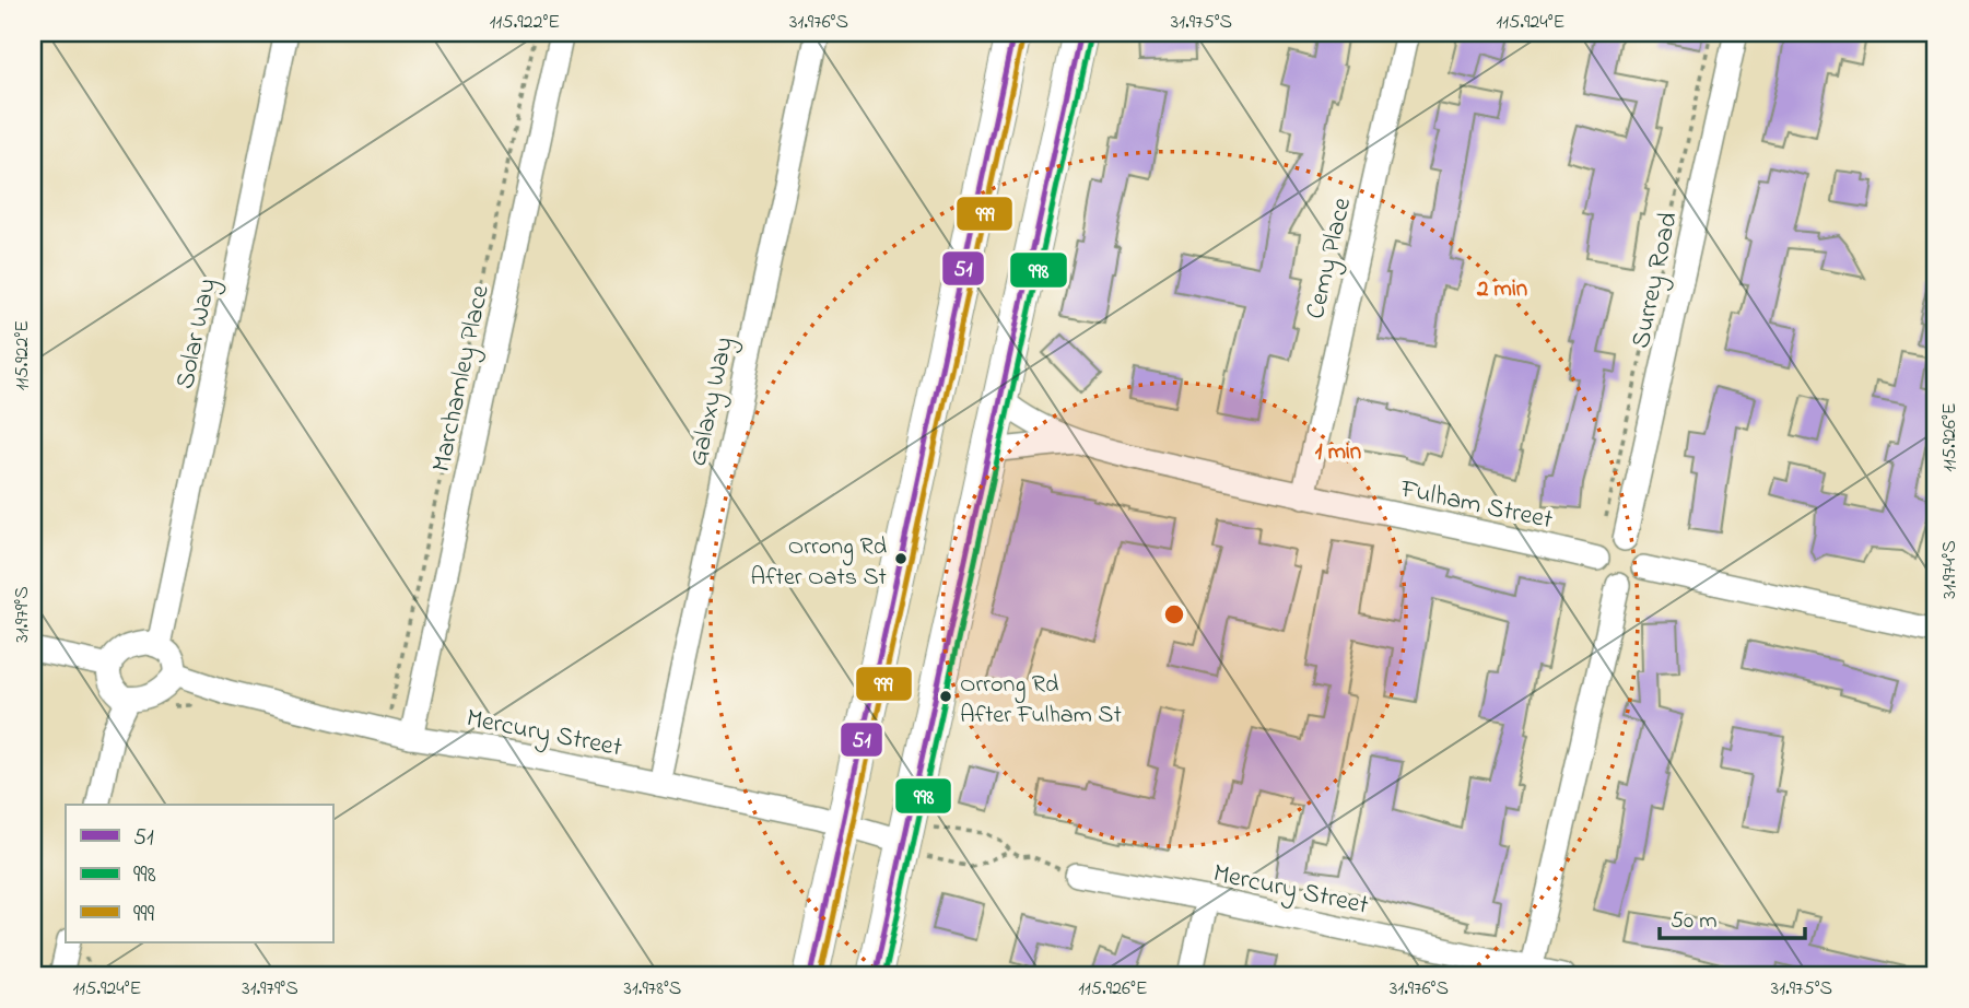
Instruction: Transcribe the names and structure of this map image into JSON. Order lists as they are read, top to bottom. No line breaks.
{"streets":{"street":["Cemy Place","Surrey Road","Solar Way","Marchamley Place","Galaxy Way","Fulham Street","Mercury Street"]},"crossings":[["Cemy Place","Fulham Street"],["Surrey Road","Fulham Street"],["Solar Way","Mercury Street"],["Marchamley Place","Mercury Street"],["Galaxy Way","Mercury Street"]],"places":["Orrong Rd After Oats St","Orrong Rd After Fulham St"],"lines":["transit line 51","transit line 998","transit line 999"],"legend":["51","998","999"],"scale_bar":"50 m","coordinates":["115.922°E","31.976°S","31.975°S","115.924°E","115.926°E","31.974°S","31.979°S","31.978°S"],"rings":["2 min","1 min"]}
